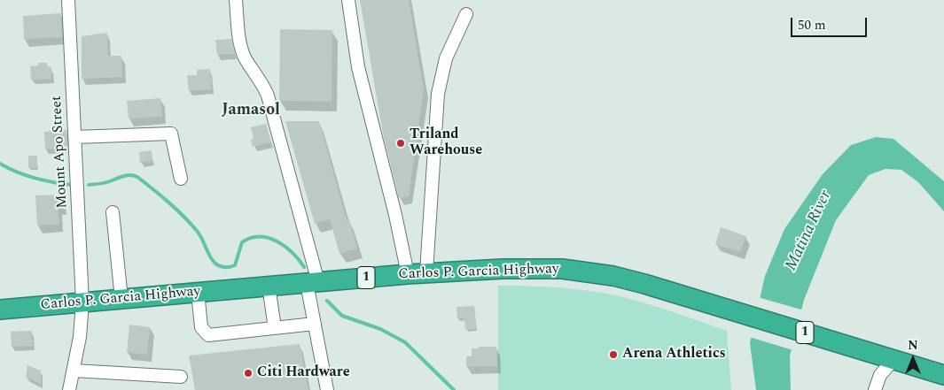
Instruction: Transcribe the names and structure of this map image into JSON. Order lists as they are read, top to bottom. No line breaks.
{"streets":{"highway":["Carlos P. Garcia Highway","1"],"street":["Mount Apo Street"]},"crossings":[["Mount Apo Street","Carlos P. Garcia Highway"]],"districts":["Jamasol"],"water":["Matina River"],"places":["Triland Warehouse","Arena Athletics","Citi Hardware"],"scale_bar":"50 m","north":"top"}
